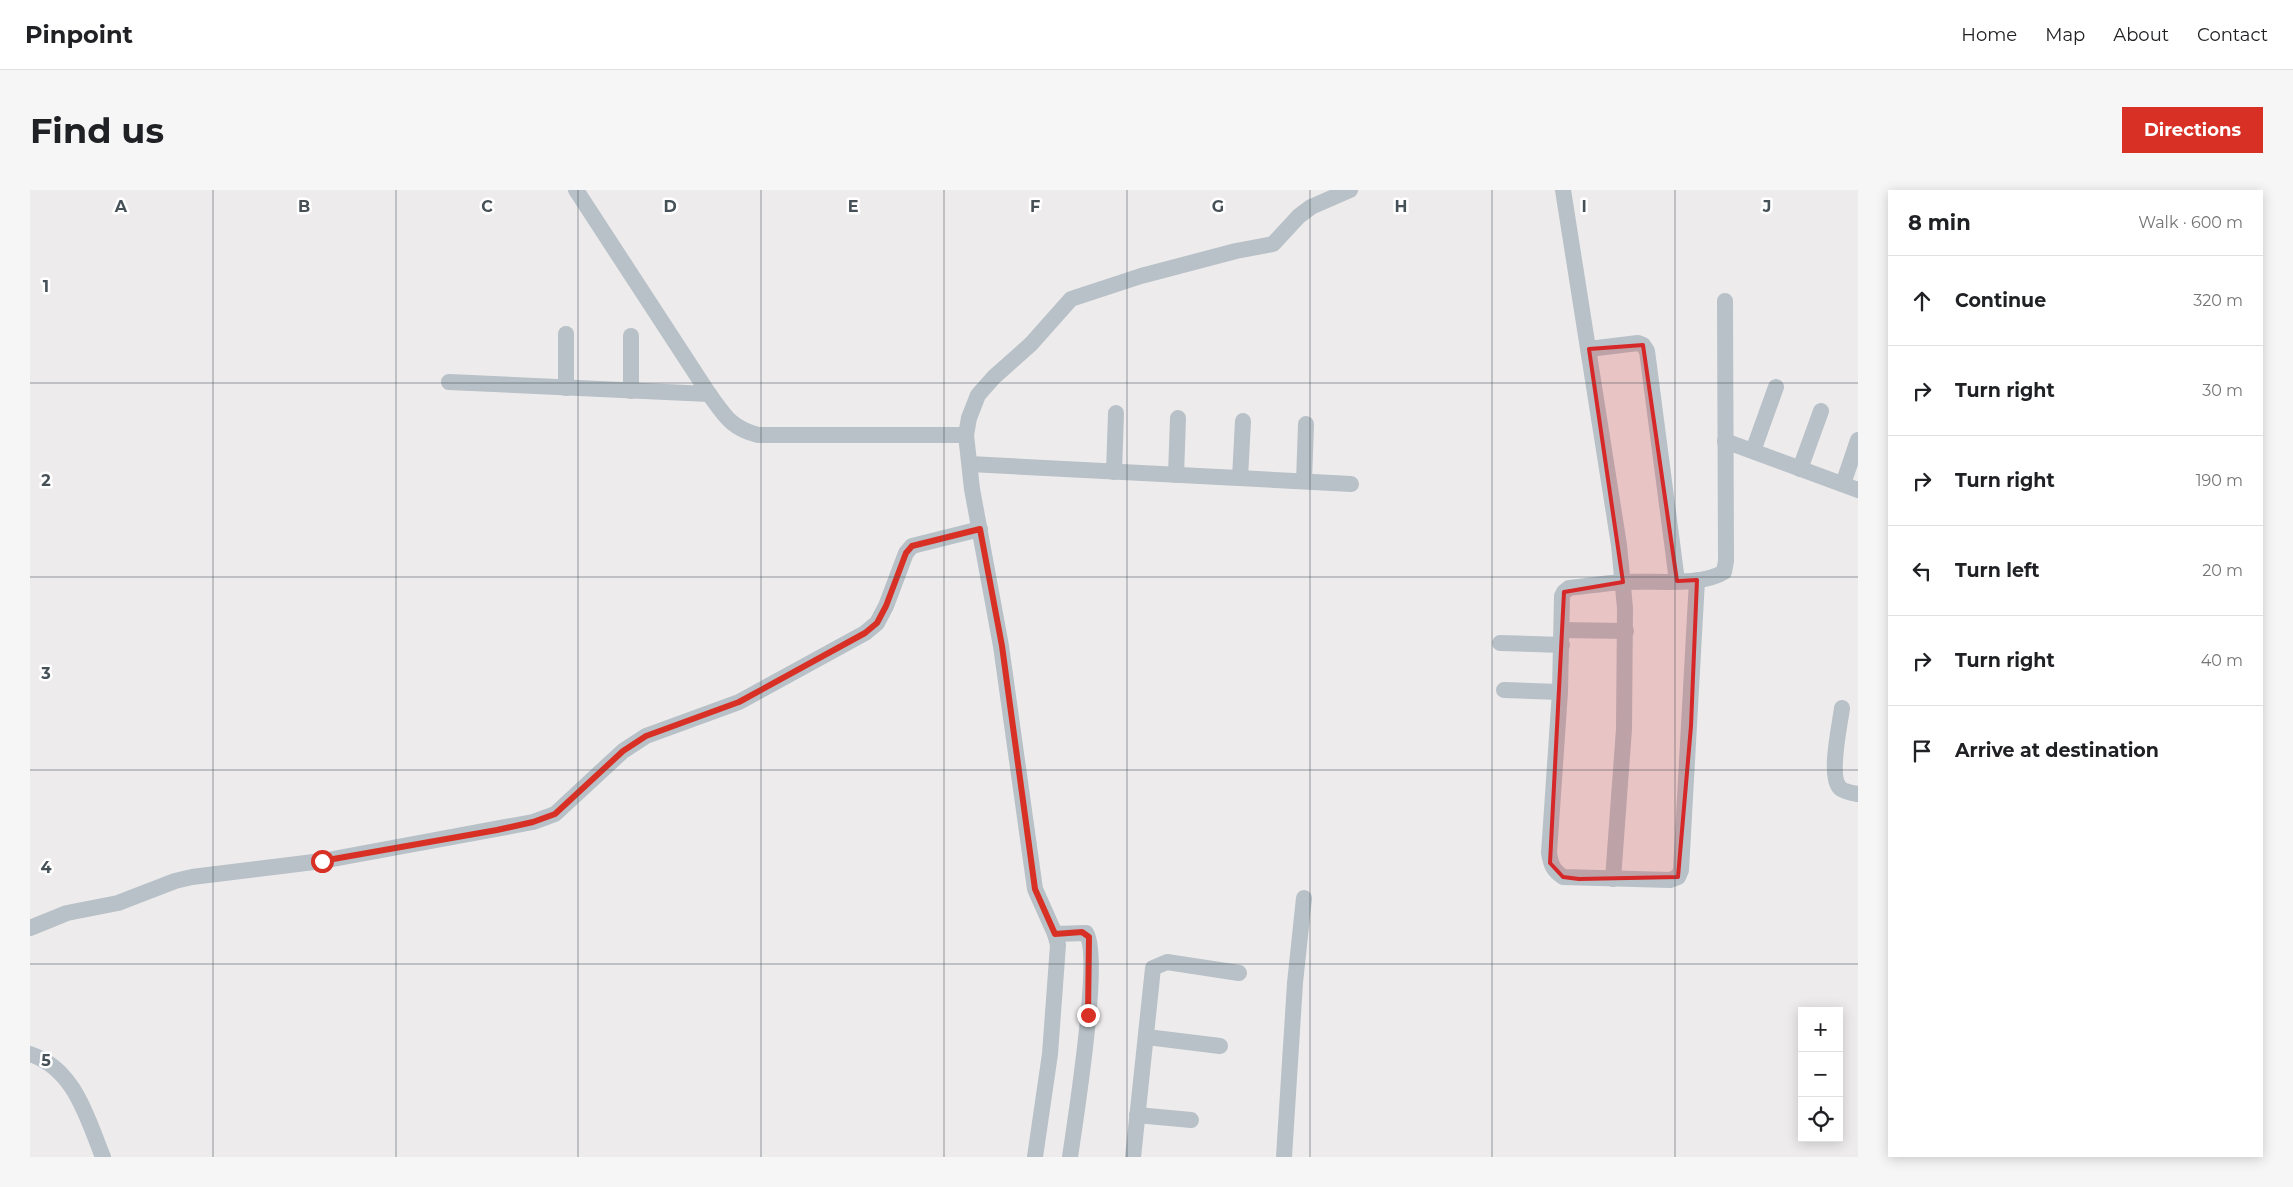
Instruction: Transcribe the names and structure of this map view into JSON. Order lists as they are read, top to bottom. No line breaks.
{"page":{"header":"Pinpoint","nav":["Home","Map","About","Contact"],"buttons":"Directions","title":"Find us","heading":["8 min","Walk · 600 m"],"list":[["Continue","320 m"],["Turn right","30 m"],["Turn right","190 m"],["Turn left","20 m"],["Turn right","40 m"],"Arrive at destination"],"map_buttons":["+","−"]},"grid":{"columns":["A","B","C","D","E","F","G","H","I","J"],"rows":["1","2","3","4","5"]}}
